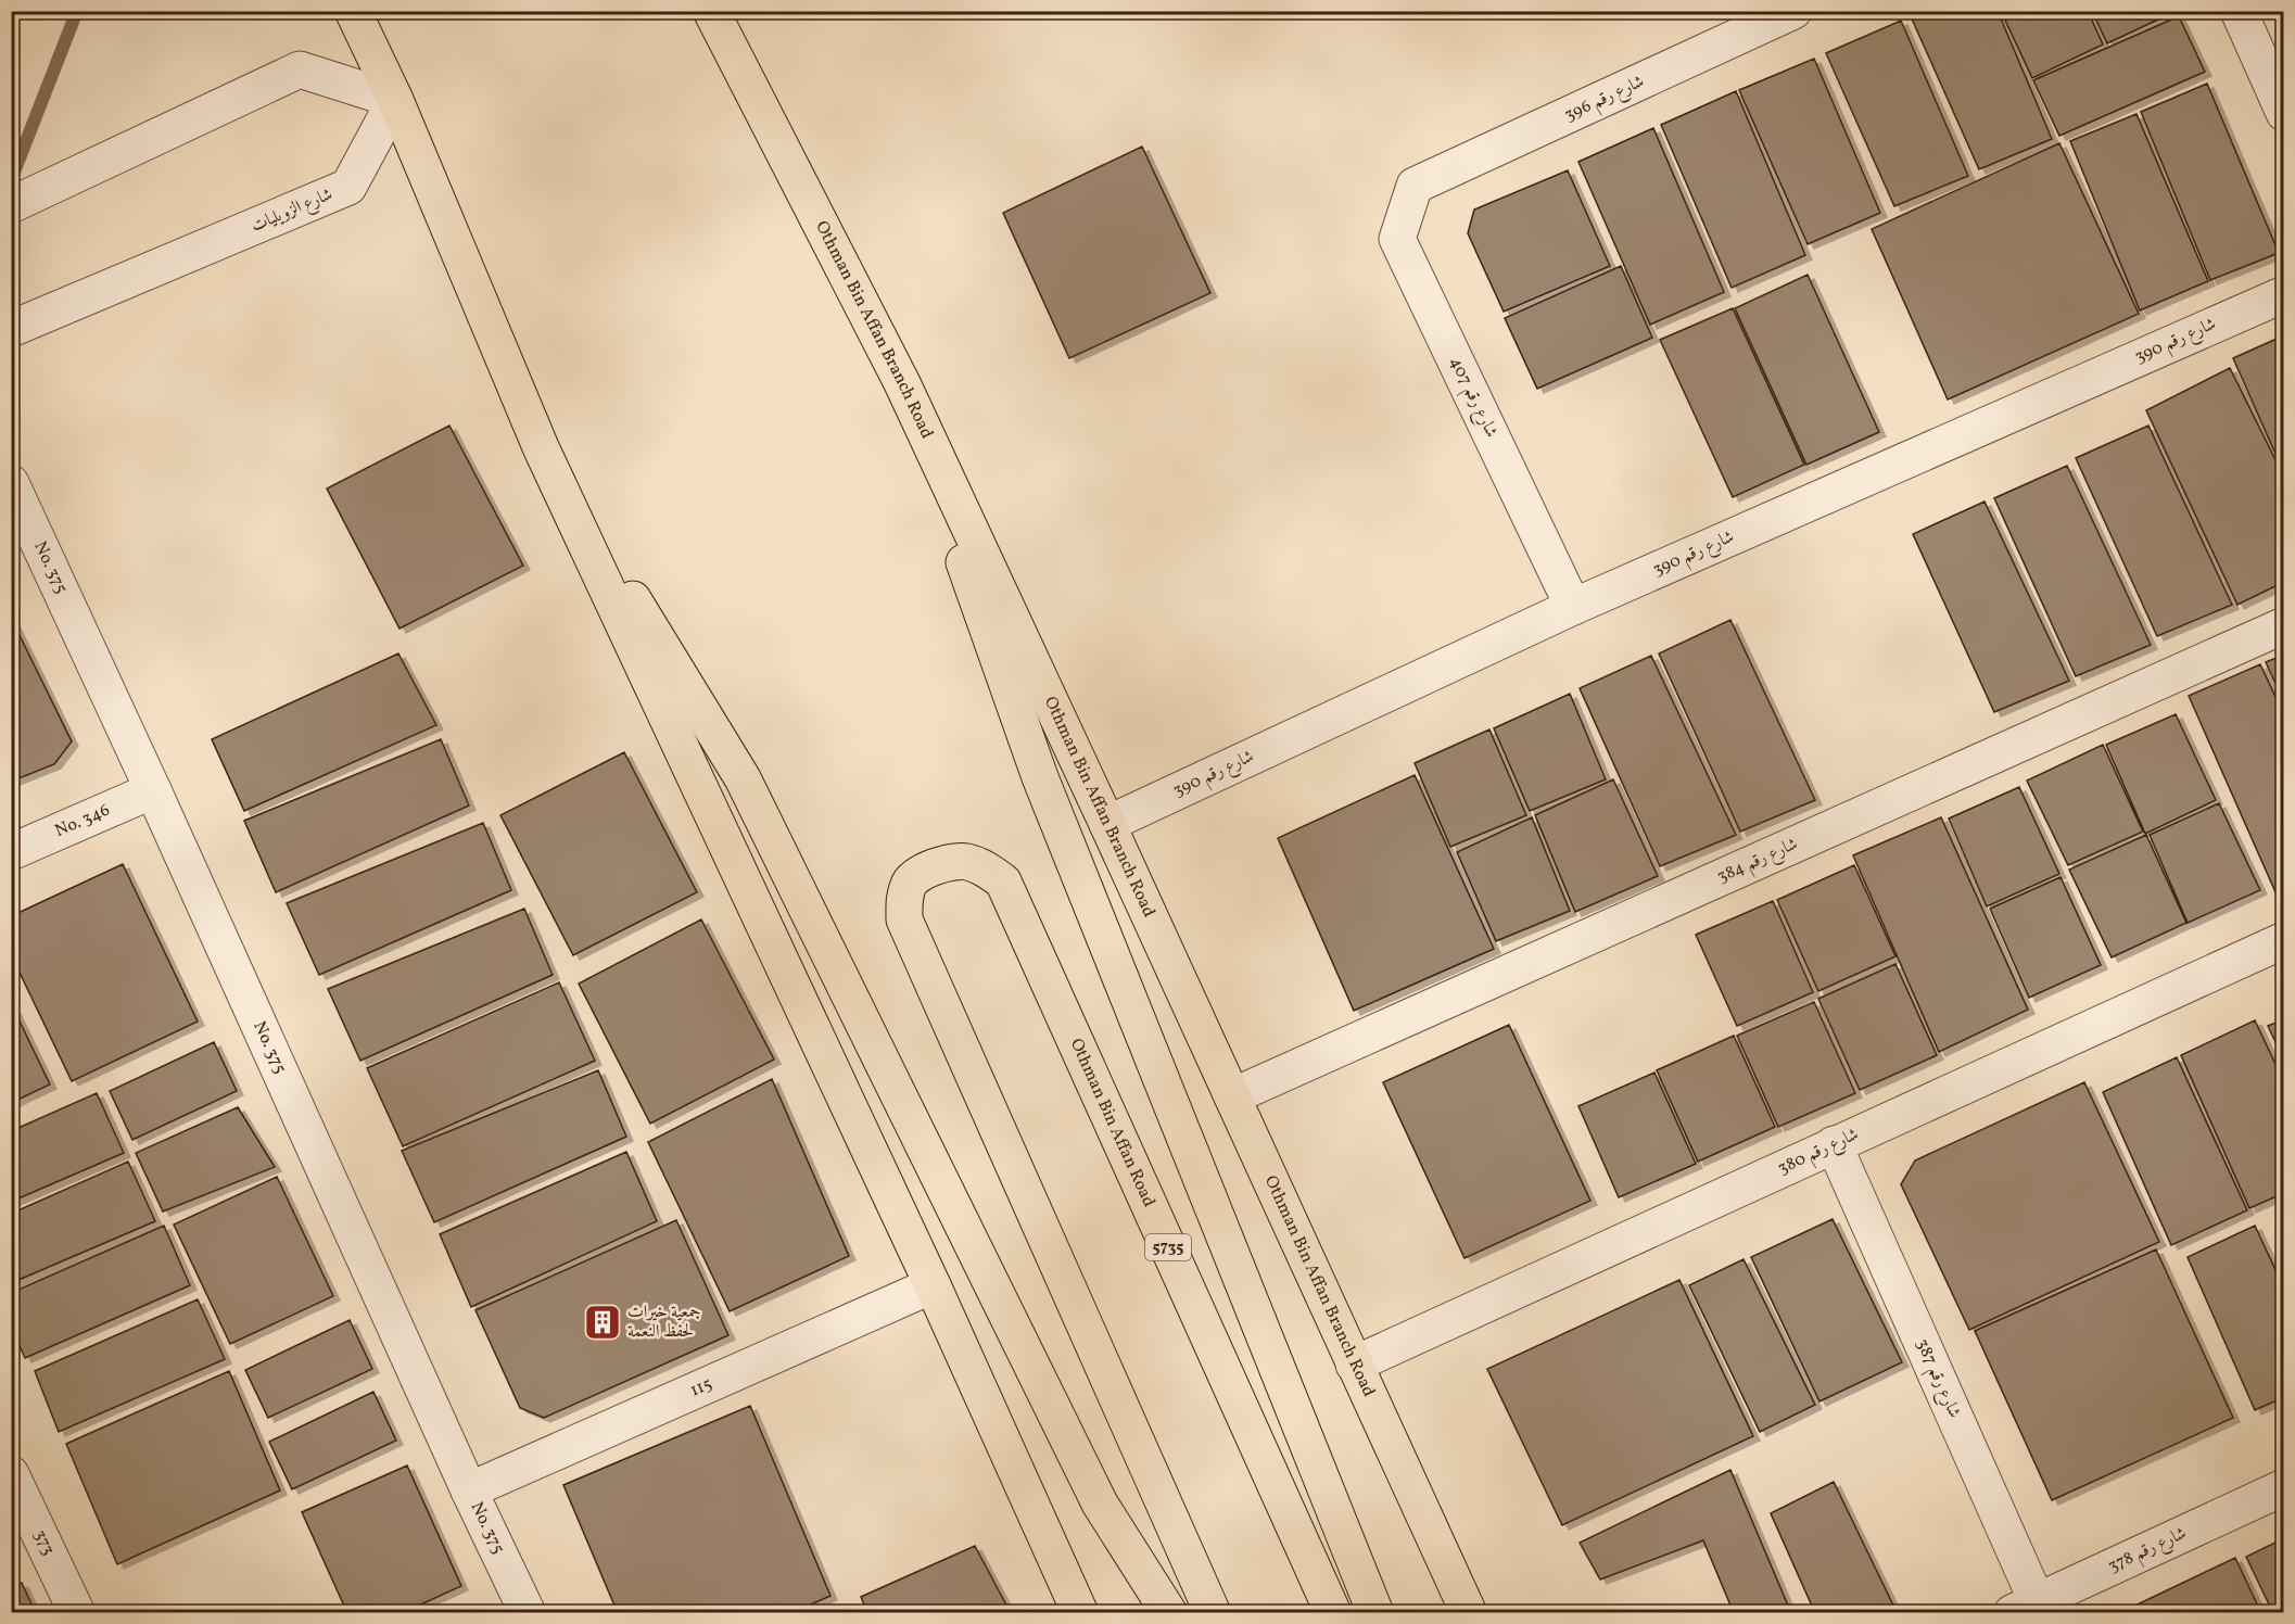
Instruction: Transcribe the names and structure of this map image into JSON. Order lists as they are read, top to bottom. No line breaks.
{"streets":{"main road":["Othman Bin Affan Branch Road","Othman Bin Affan Road","5735"],"street":["شارع رقم 396","شارع الزويليات","شارع رقم 390","شارع رقم 407","No. 375","No. 346","شارع رقم 384","شارع رقم 380","شارع رقم 387","115","373","شارع رقم 378"]},"crossings":[["شارع رقم 396","شارع رقم 407"],["Othman Bin Affan Branch Road","شارع رقم 390"],["Othman Bin Affan Branch Road","شارع رقم 384"],["Othman Bin Affan Branch Road","شارع رقم 380"],["شارع رقم 390","شارع رقم 407"],["No. 375","No. 346"],["No. 375","115"],["شارع رقم 380","شارع رقم 387"],["شارع رقم 387","شارع رقم 378"]],"places":{"building":["جمعية خيرات لحفظ النعمة"]}}
